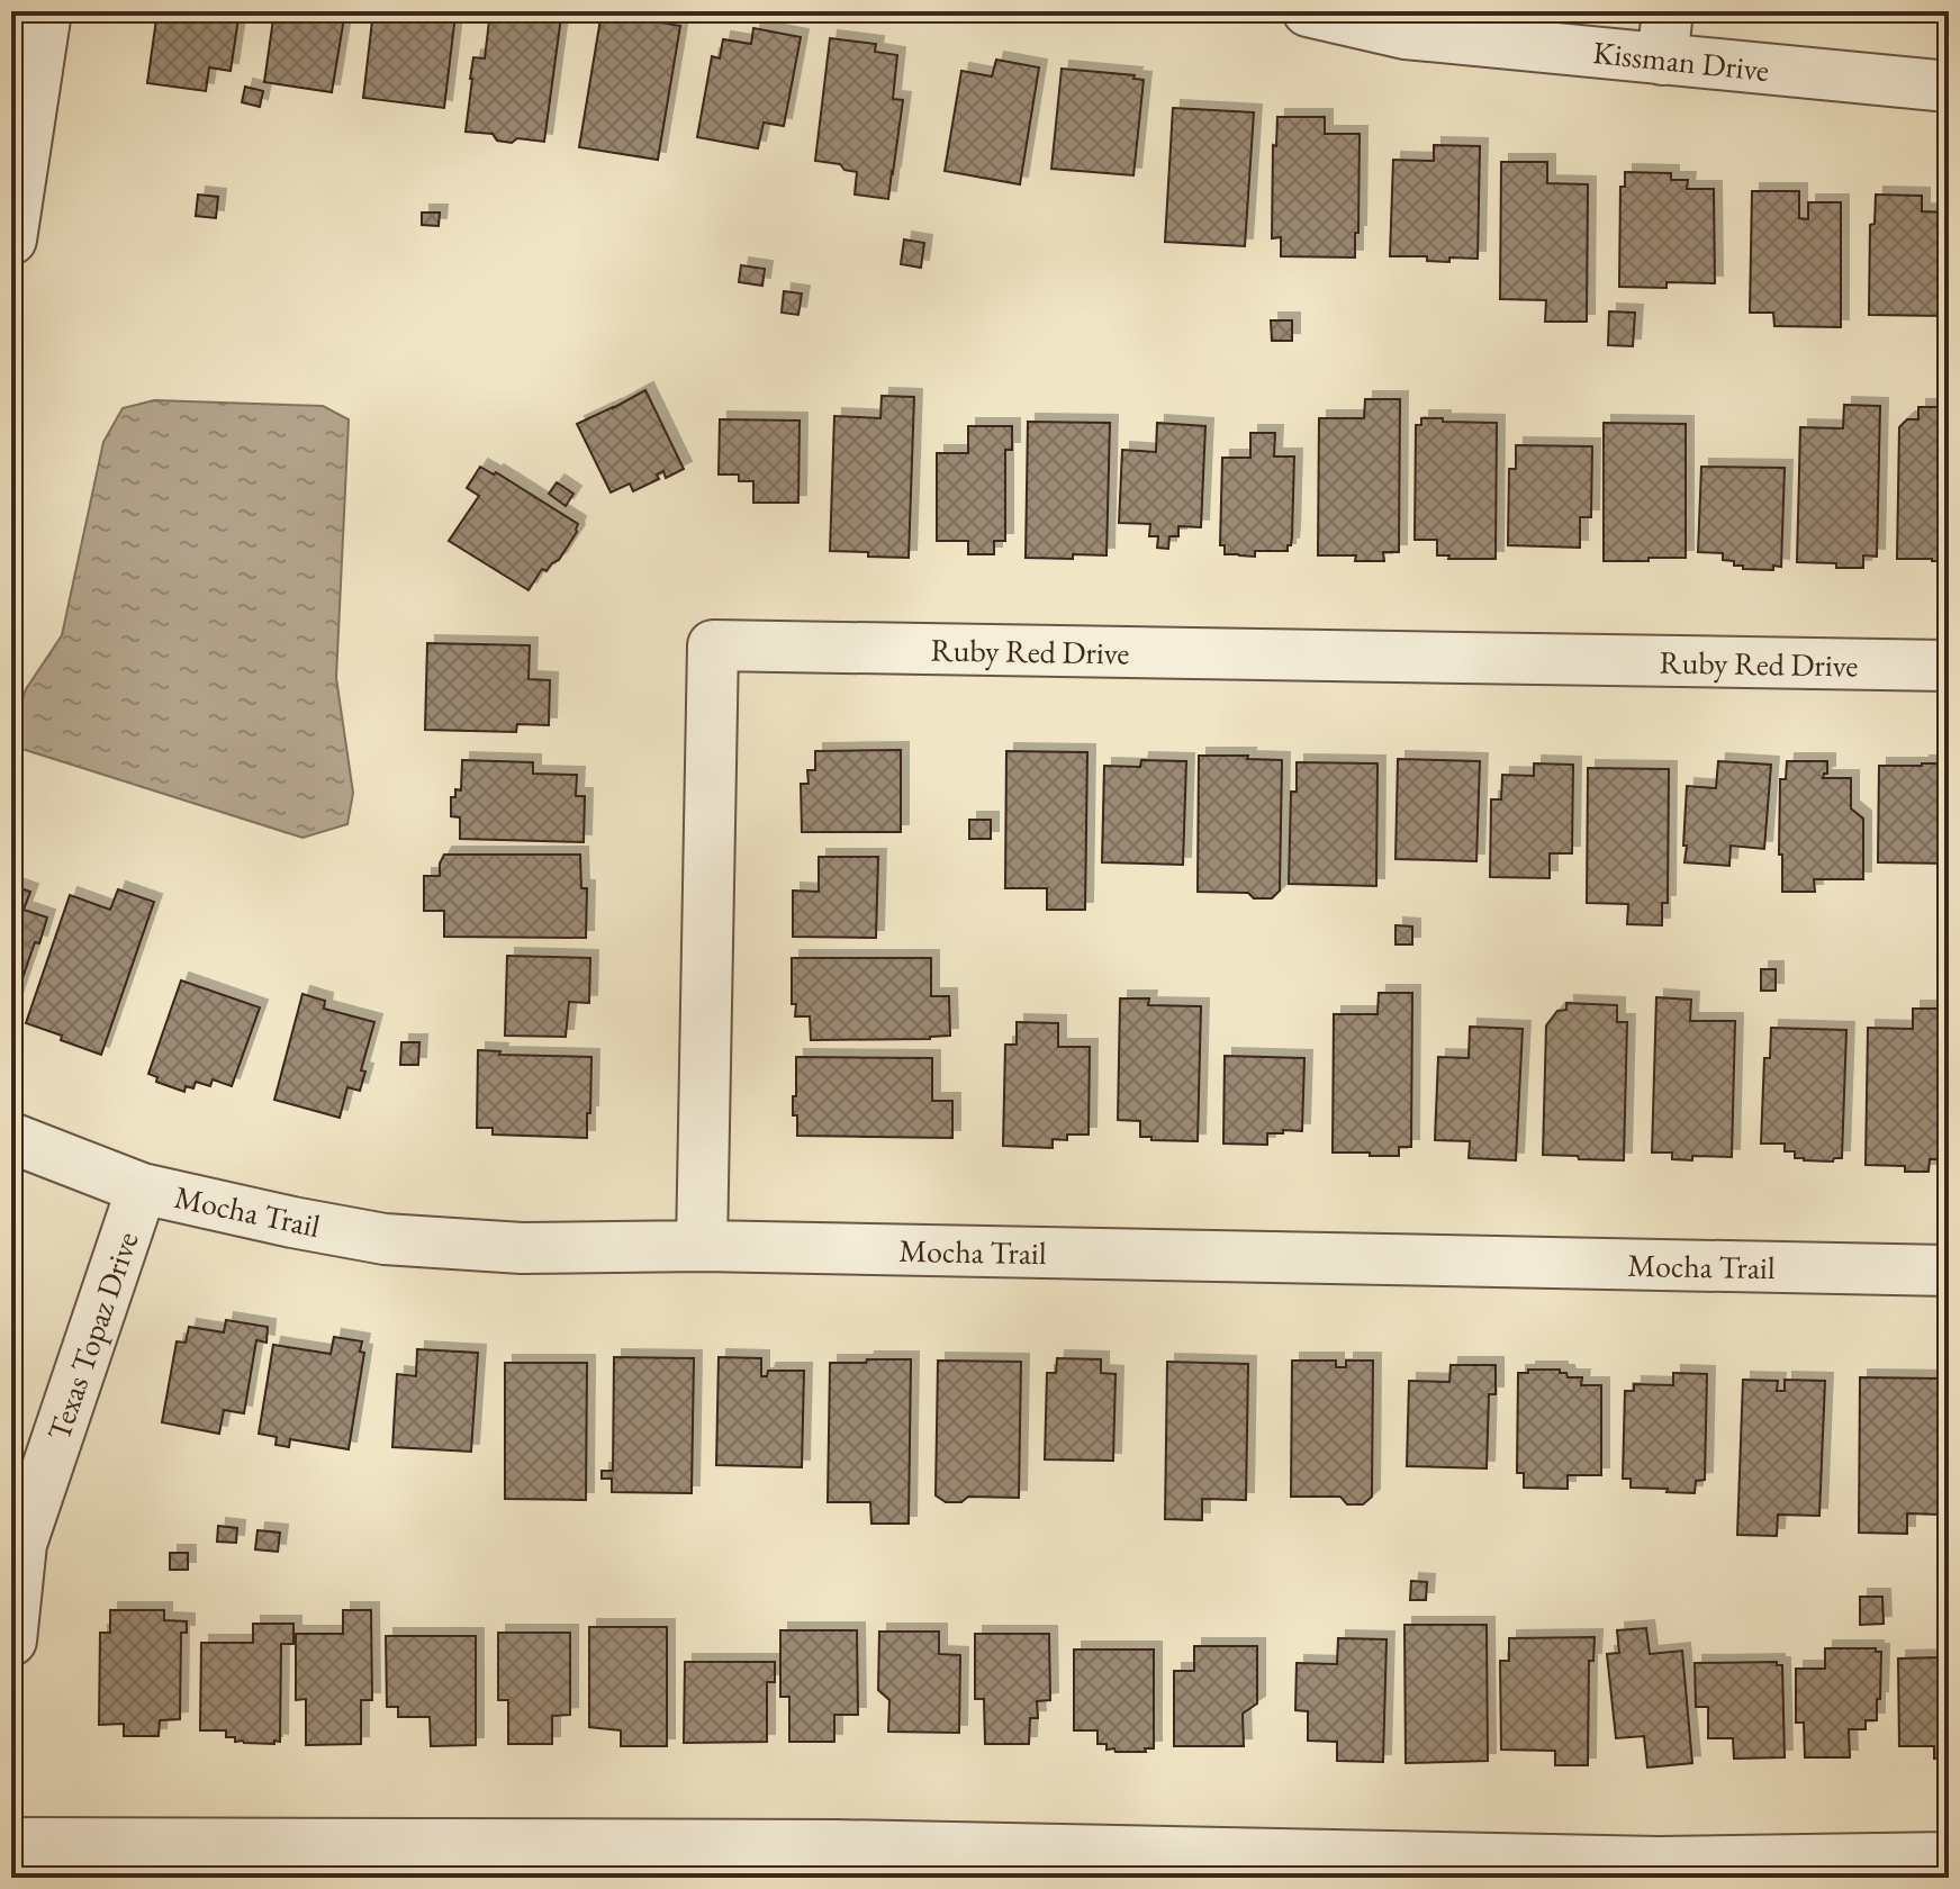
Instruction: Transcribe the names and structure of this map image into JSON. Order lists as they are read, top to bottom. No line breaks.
{"streets":{"street":["Kissman Drive","Ruby Red Drive","Mocha Trail","Texas Topaz Drive"]},"crossings":[["Ruby Red Drive","Mocha Trail"],["Mocha Trail","Texas Topaz Drive"]]}
